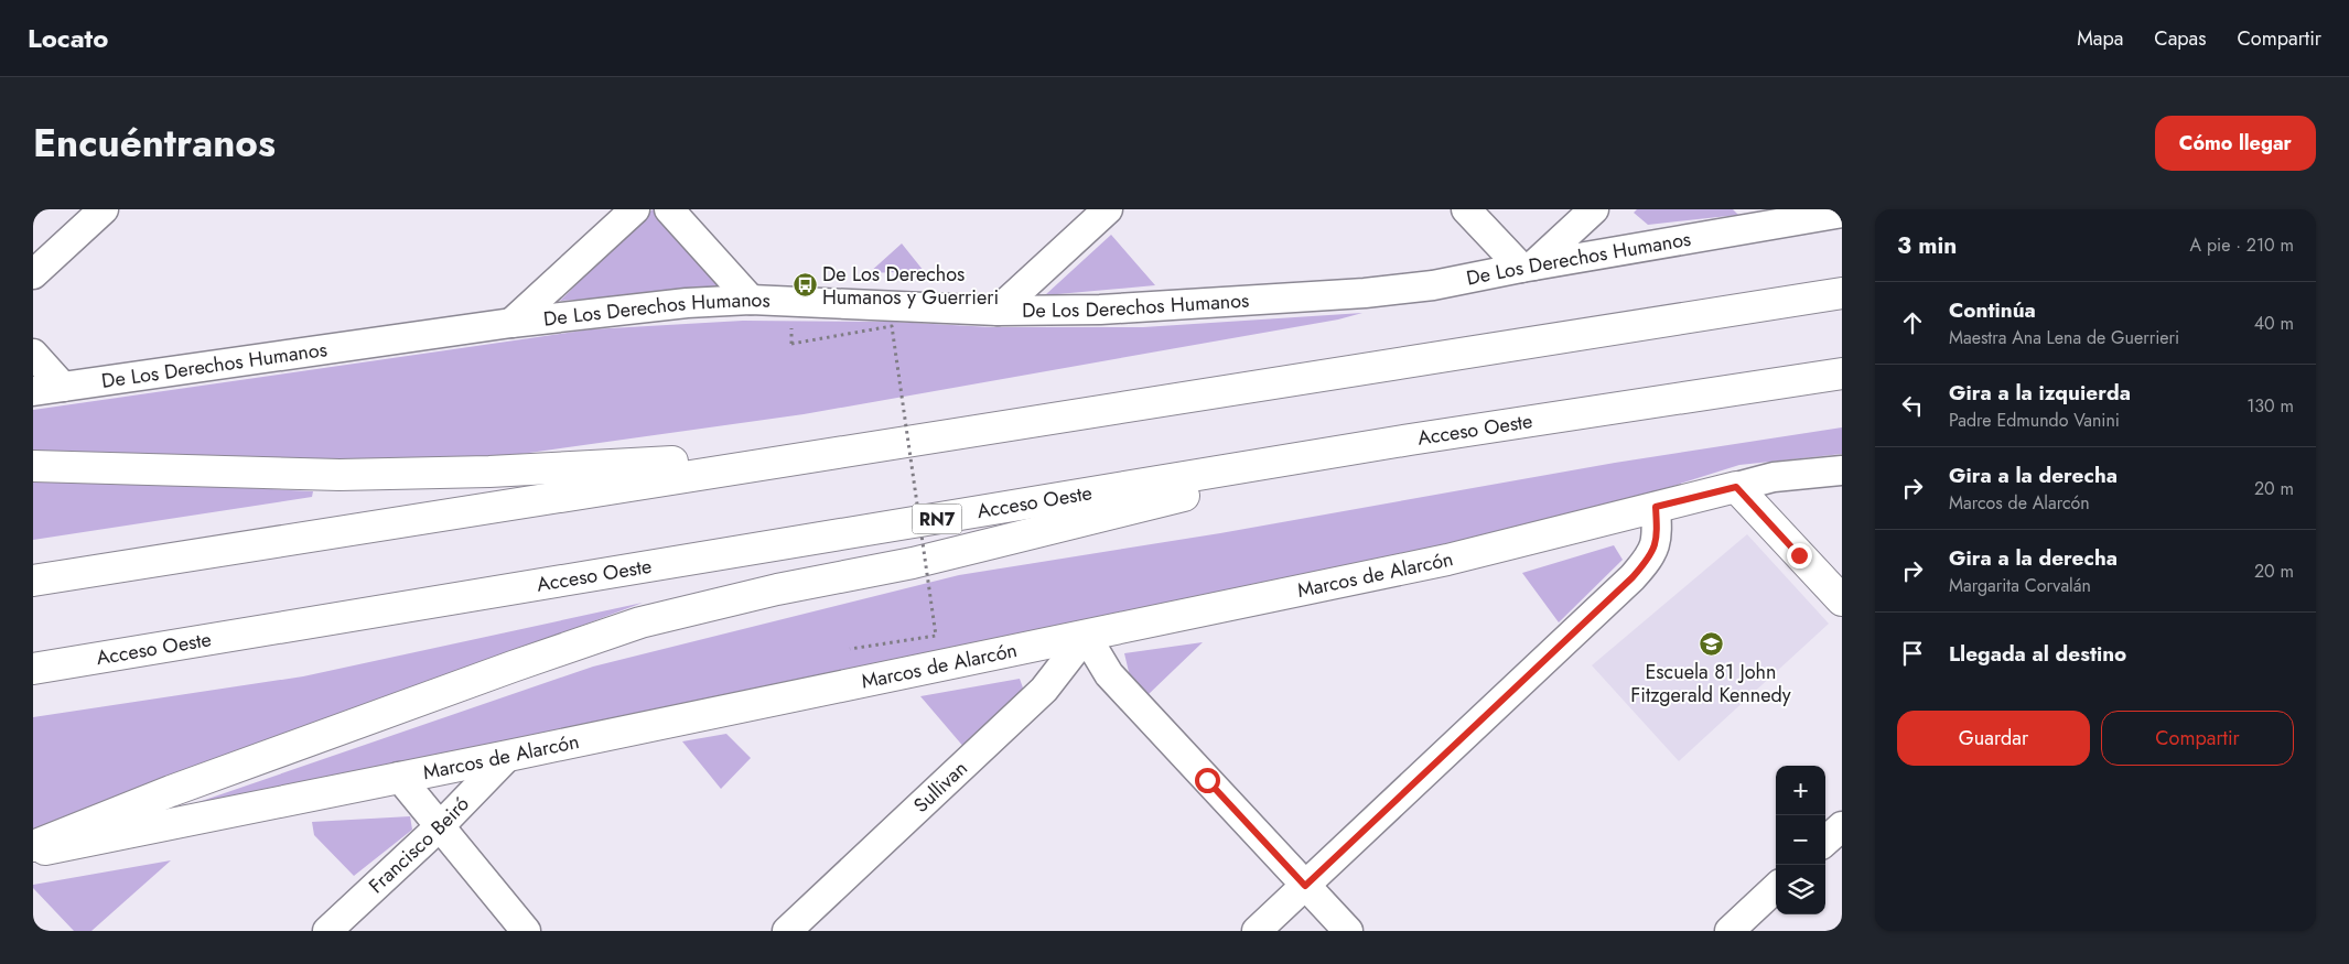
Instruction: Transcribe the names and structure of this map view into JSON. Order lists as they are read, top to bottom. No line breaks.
{"streets":{"main road":["Acceso Oeste","RN7","Marcos de Alarcón"],"street":["De Los Derechos Humanos","Sullivan","Francisco Beiró"]},"crossings":[["Marcos de Alarcón","Sullivan"],["Marcos de Alarcón","Francisco Beiró"]],"places":{"bus stop":["De Los Derechos Humanos y Guerrieri"],"school or university":["Escuela 81 John Fitzgerald Kennedy"]},"page":{"header":"Locato","nav":["Mapa","Capas","Compartir"],"title":"Encuéntranos","buttons":["Cómo llegar",["Guardar","Compartir"]],"heading":["3 min","A pie · 210 m"],"list":[["Continúa","Maestra Ana Lena de Guerrieri","40 m"],["Gira a la izquierda","Padre Edmundo Vanini","130 m"],["Gira a la derecha","Marcos de Alarcón","20 m"],["Gira a la derecha","Margarita Corvalán","20 m"],"Llegada al destino"],"map_buttons":["+","−"]}}
